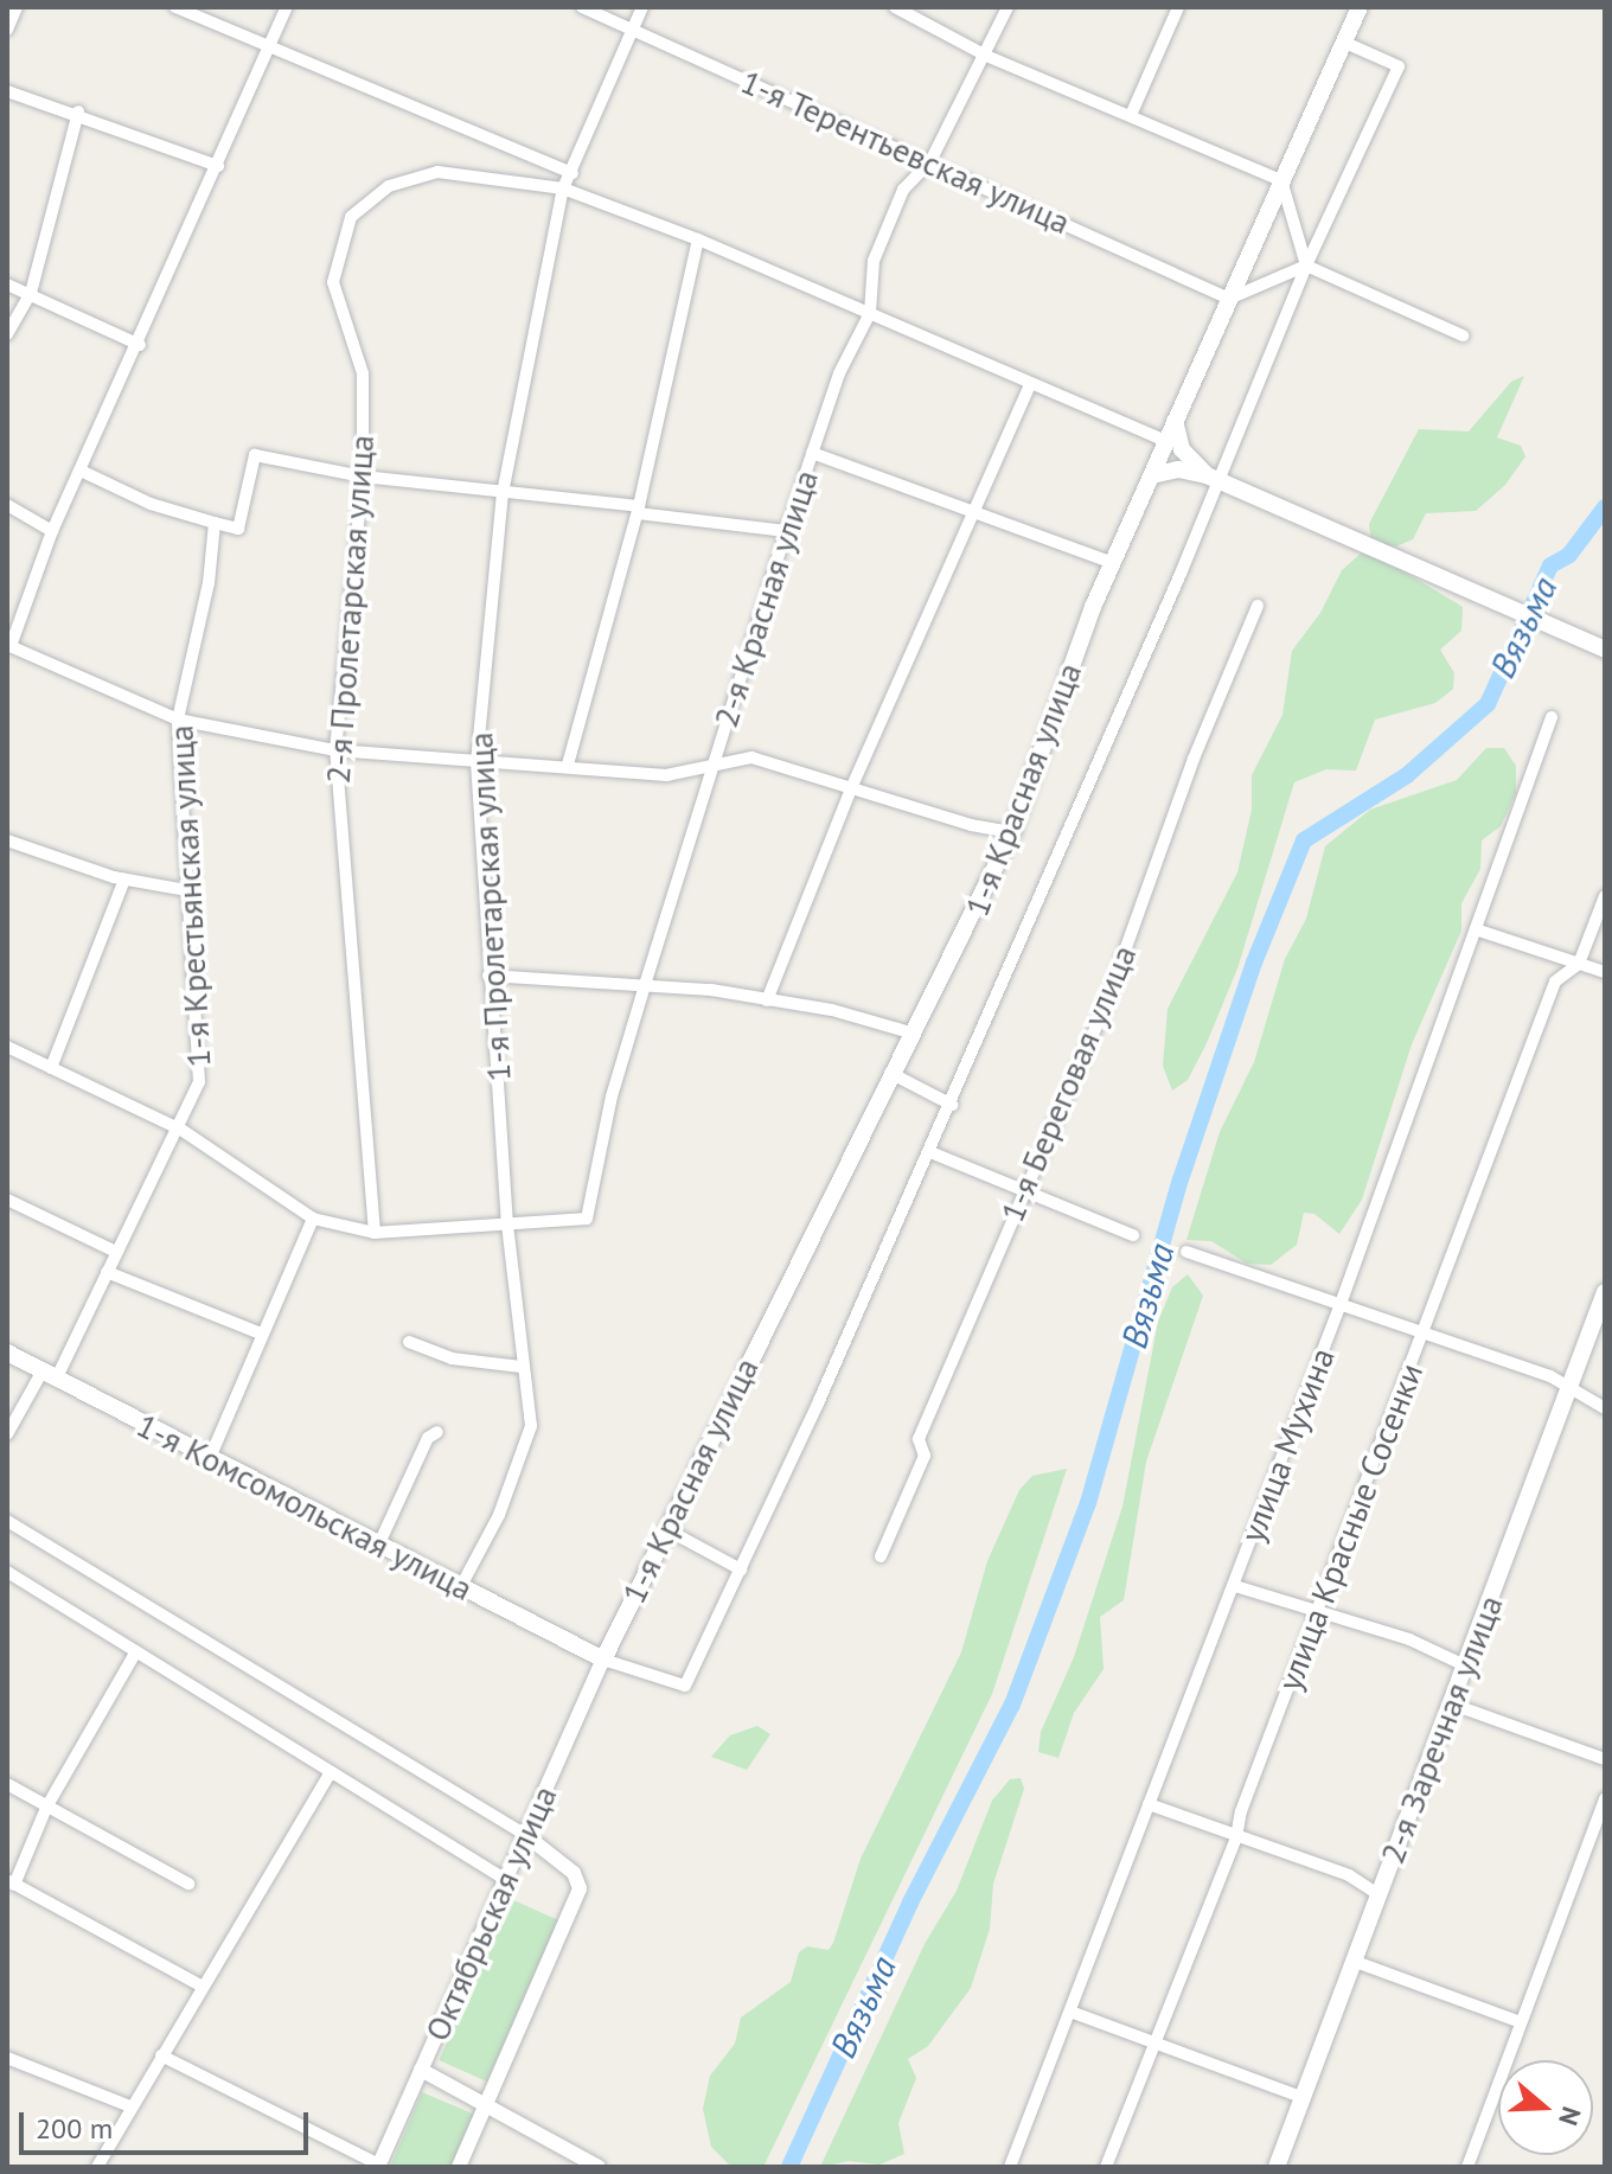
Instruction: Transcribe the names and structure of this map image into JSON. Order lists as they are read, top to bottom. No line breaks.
{"streets":{"main road":["1-я Красная улица","1-я Комсомольская улица","2-я Заречная улица"],"street":["1-я Терентьевская улица","2-я Красная улица","2-я Пролетарская улица","1-я Крестьянская улица","1-я Пролетарская улица","1-я Береговая улица","улица Мухина","улица Красные Сосенки","Октябрьская улица"]},"crossings":[["1-я Терентьевская улица","2-я Красная улица"],["1-я Терентьевская улица","1-я Красная улица"],["1-я Терентьевская улица","1-я Пролетарская улица"],["2-я Красная улица","2-я Пролетарская улица"],["2-я Красная улица","1-я Пролетарская улица"],["2-я Пролетарская улица","1-я Красная улица"],["2-я Пролетарская улица","1-я Пролетарская улица"],["1-я Красная улица","1-я Комсомольская улица"],["1-я Красная улица","Октябрьская улица"],["1-я Крестьянская улица","1-я Комсомольская улица"],["1-я Пролетарская улица","1-я Комсомольская улица"],["1-я Комсомольская улица","Октябрьская улица"]],"water":["Вязьма"],"scale_bar":"200 m","north":"right"}
